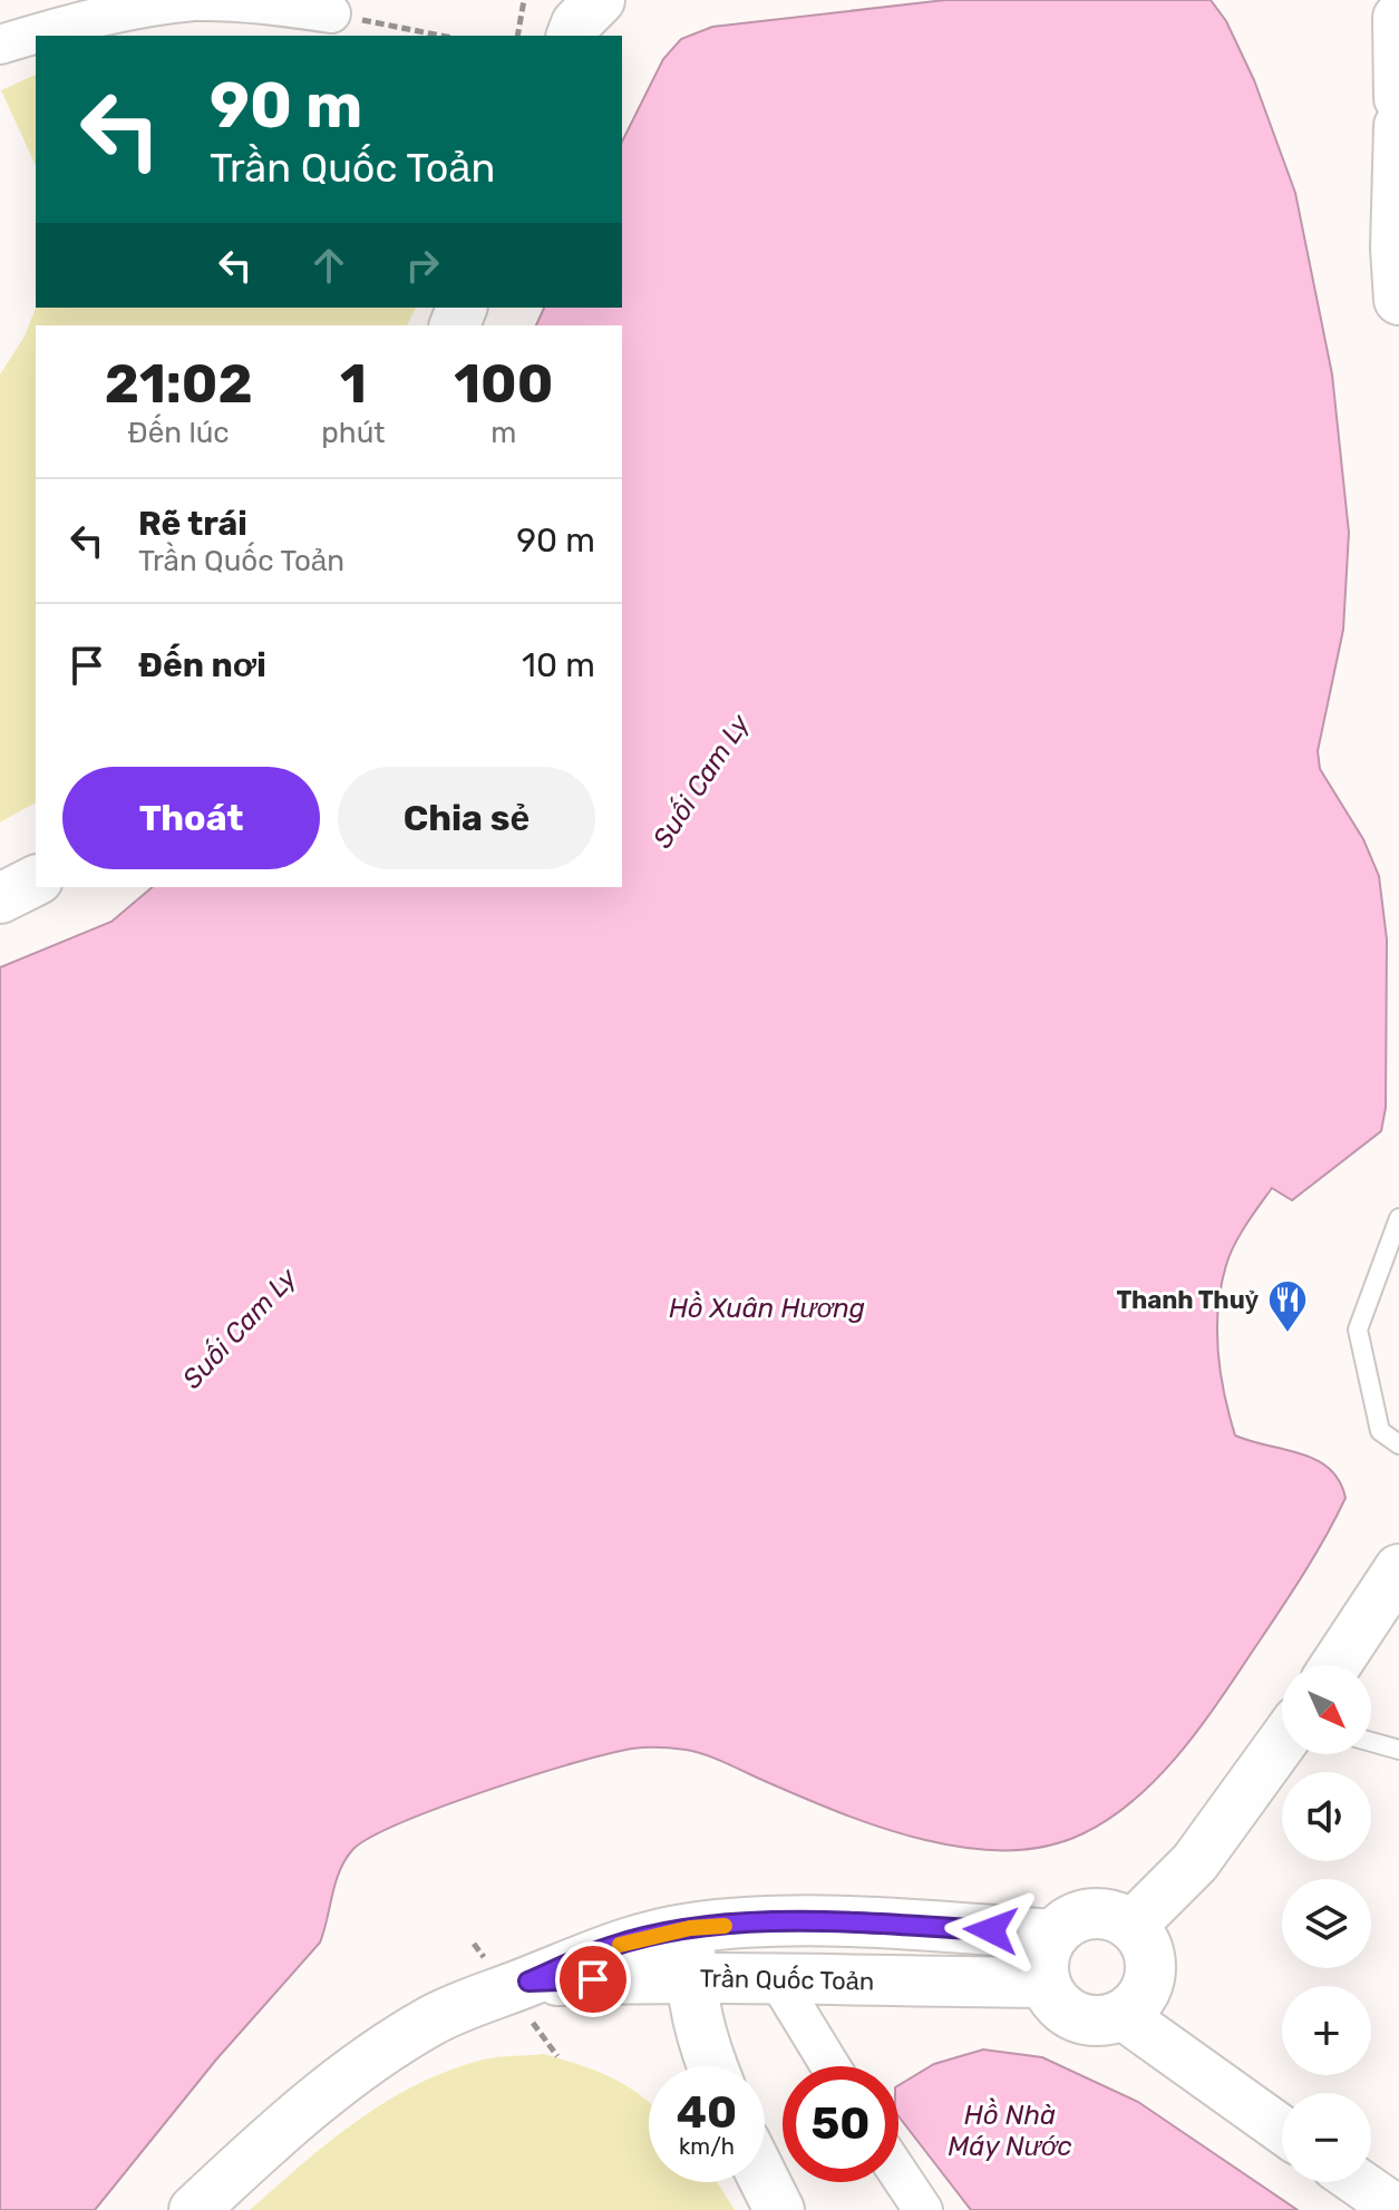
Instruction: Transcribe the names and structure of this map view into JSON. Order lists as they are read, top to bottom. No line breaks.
{"streets":{"main road":["Trần Quốc Toản"]},"water":["Suối Cam Ly","Hồ Xuân Hương","Hồ Nhà Máy Nước"],"places":{"restaurant":["Thanh Thuỷ"]},"north":"bottom right","page":{"turn":["90 m","Trần Quốc Toản"],"eta":["21:02","Đến lúc","1","phút","100","m"],"list":[{"name":"Rẽ trái","note":"Trần Quốc Toản","value":"90 m"},{"name":"Đến nơi","value":"10 m"}],"buttons":["Thoát","Chia sẻ"],"map_buttons":["+","−"],"speed":"40 km/h","limit":"50"}}
